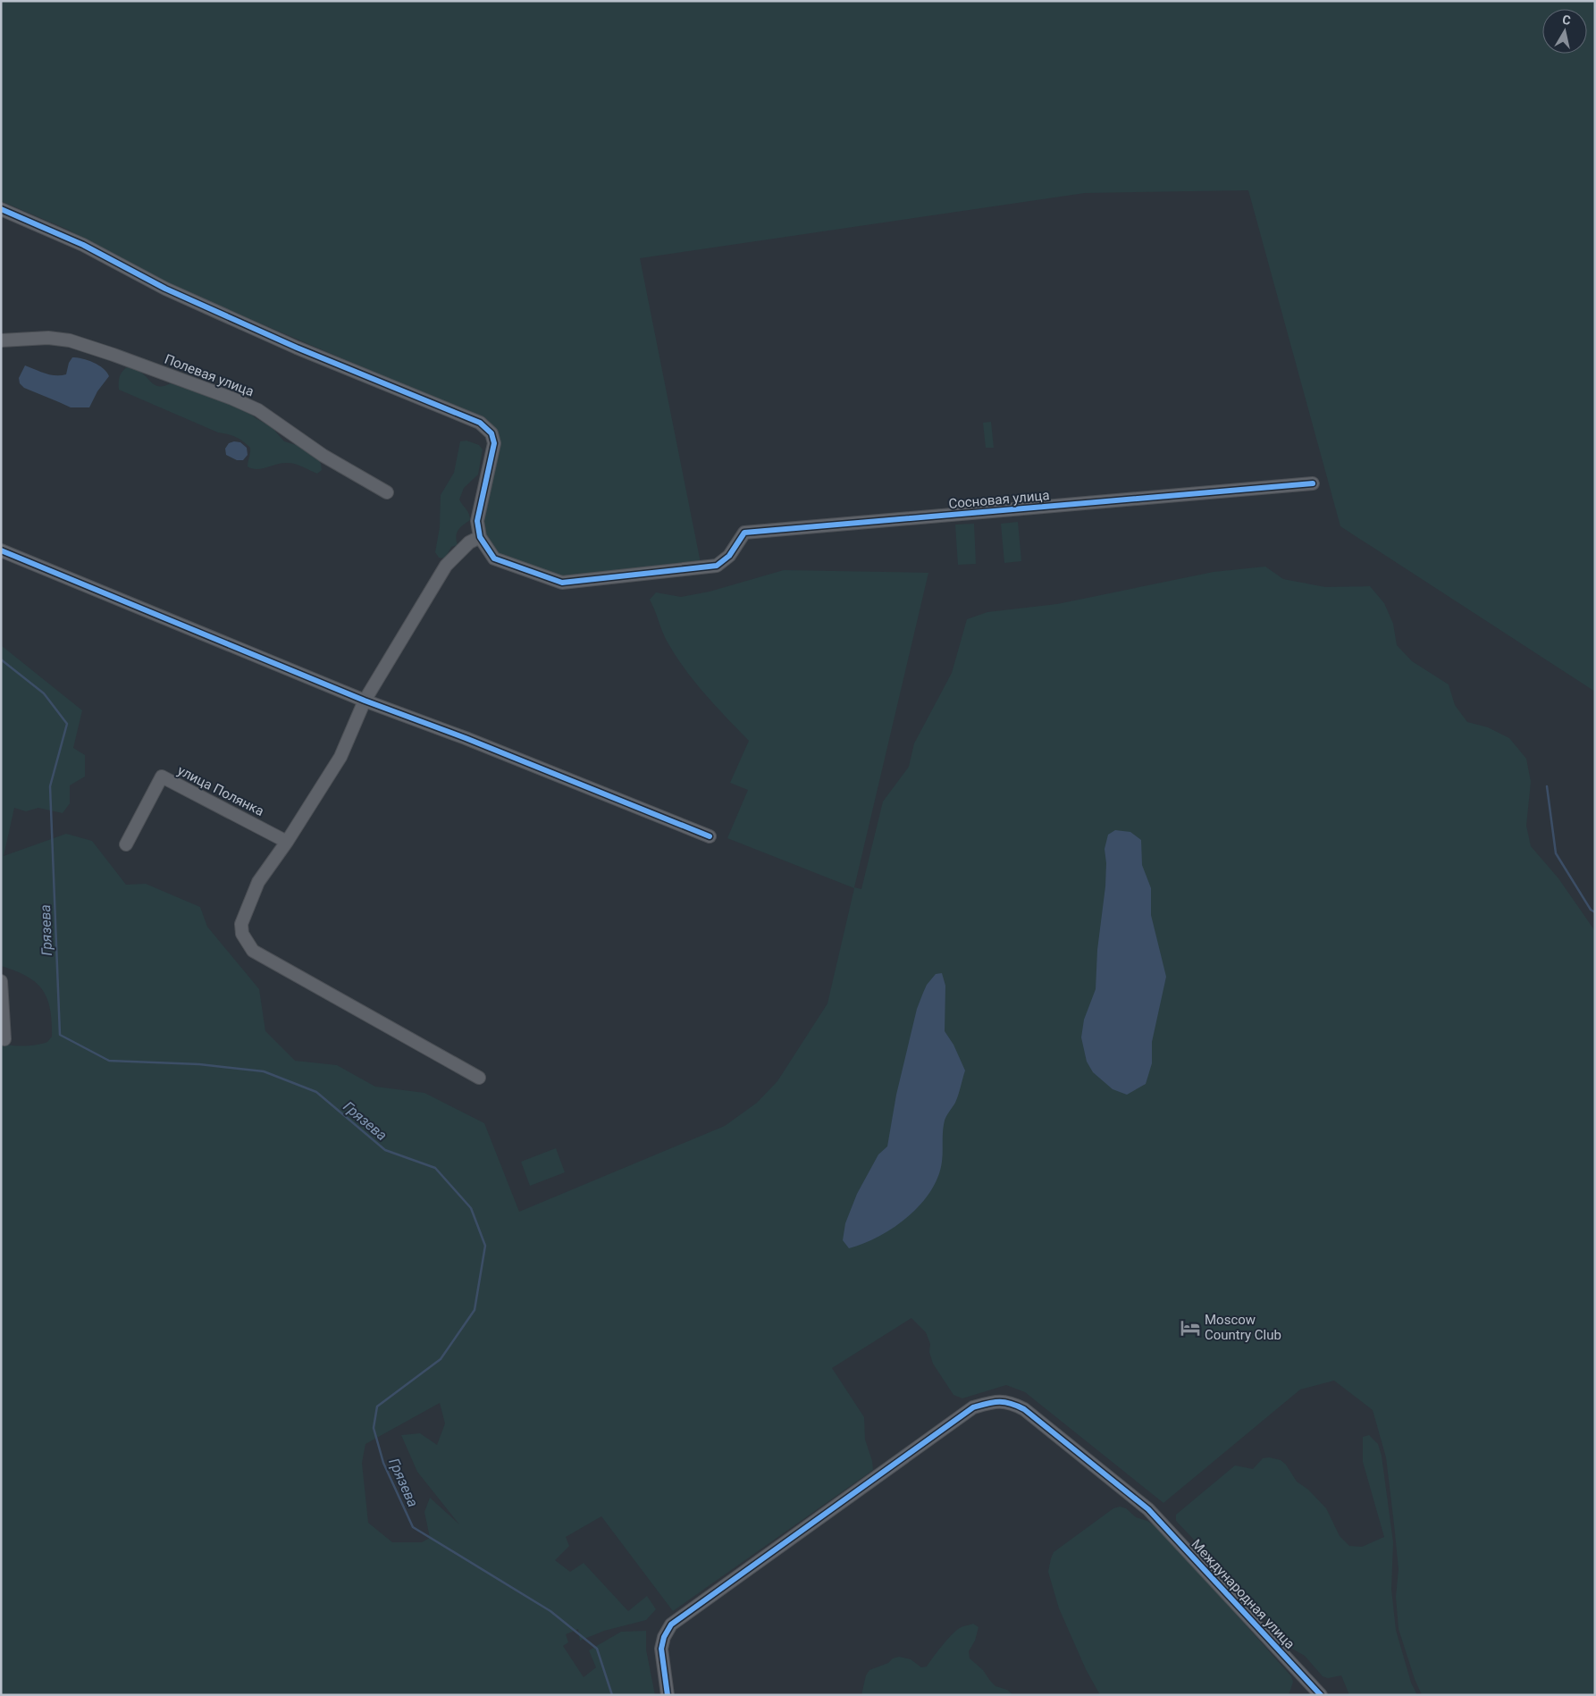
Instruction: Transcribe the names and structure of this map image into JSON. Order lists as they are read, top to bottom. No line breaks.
{"streets":{"street":["Полевая улица","Сосновая улица","улица Полянка","Международная улица"]},"water":["Грязева"],"places":{"hotel":["Moscow Country Club"]},"north":"top"}
